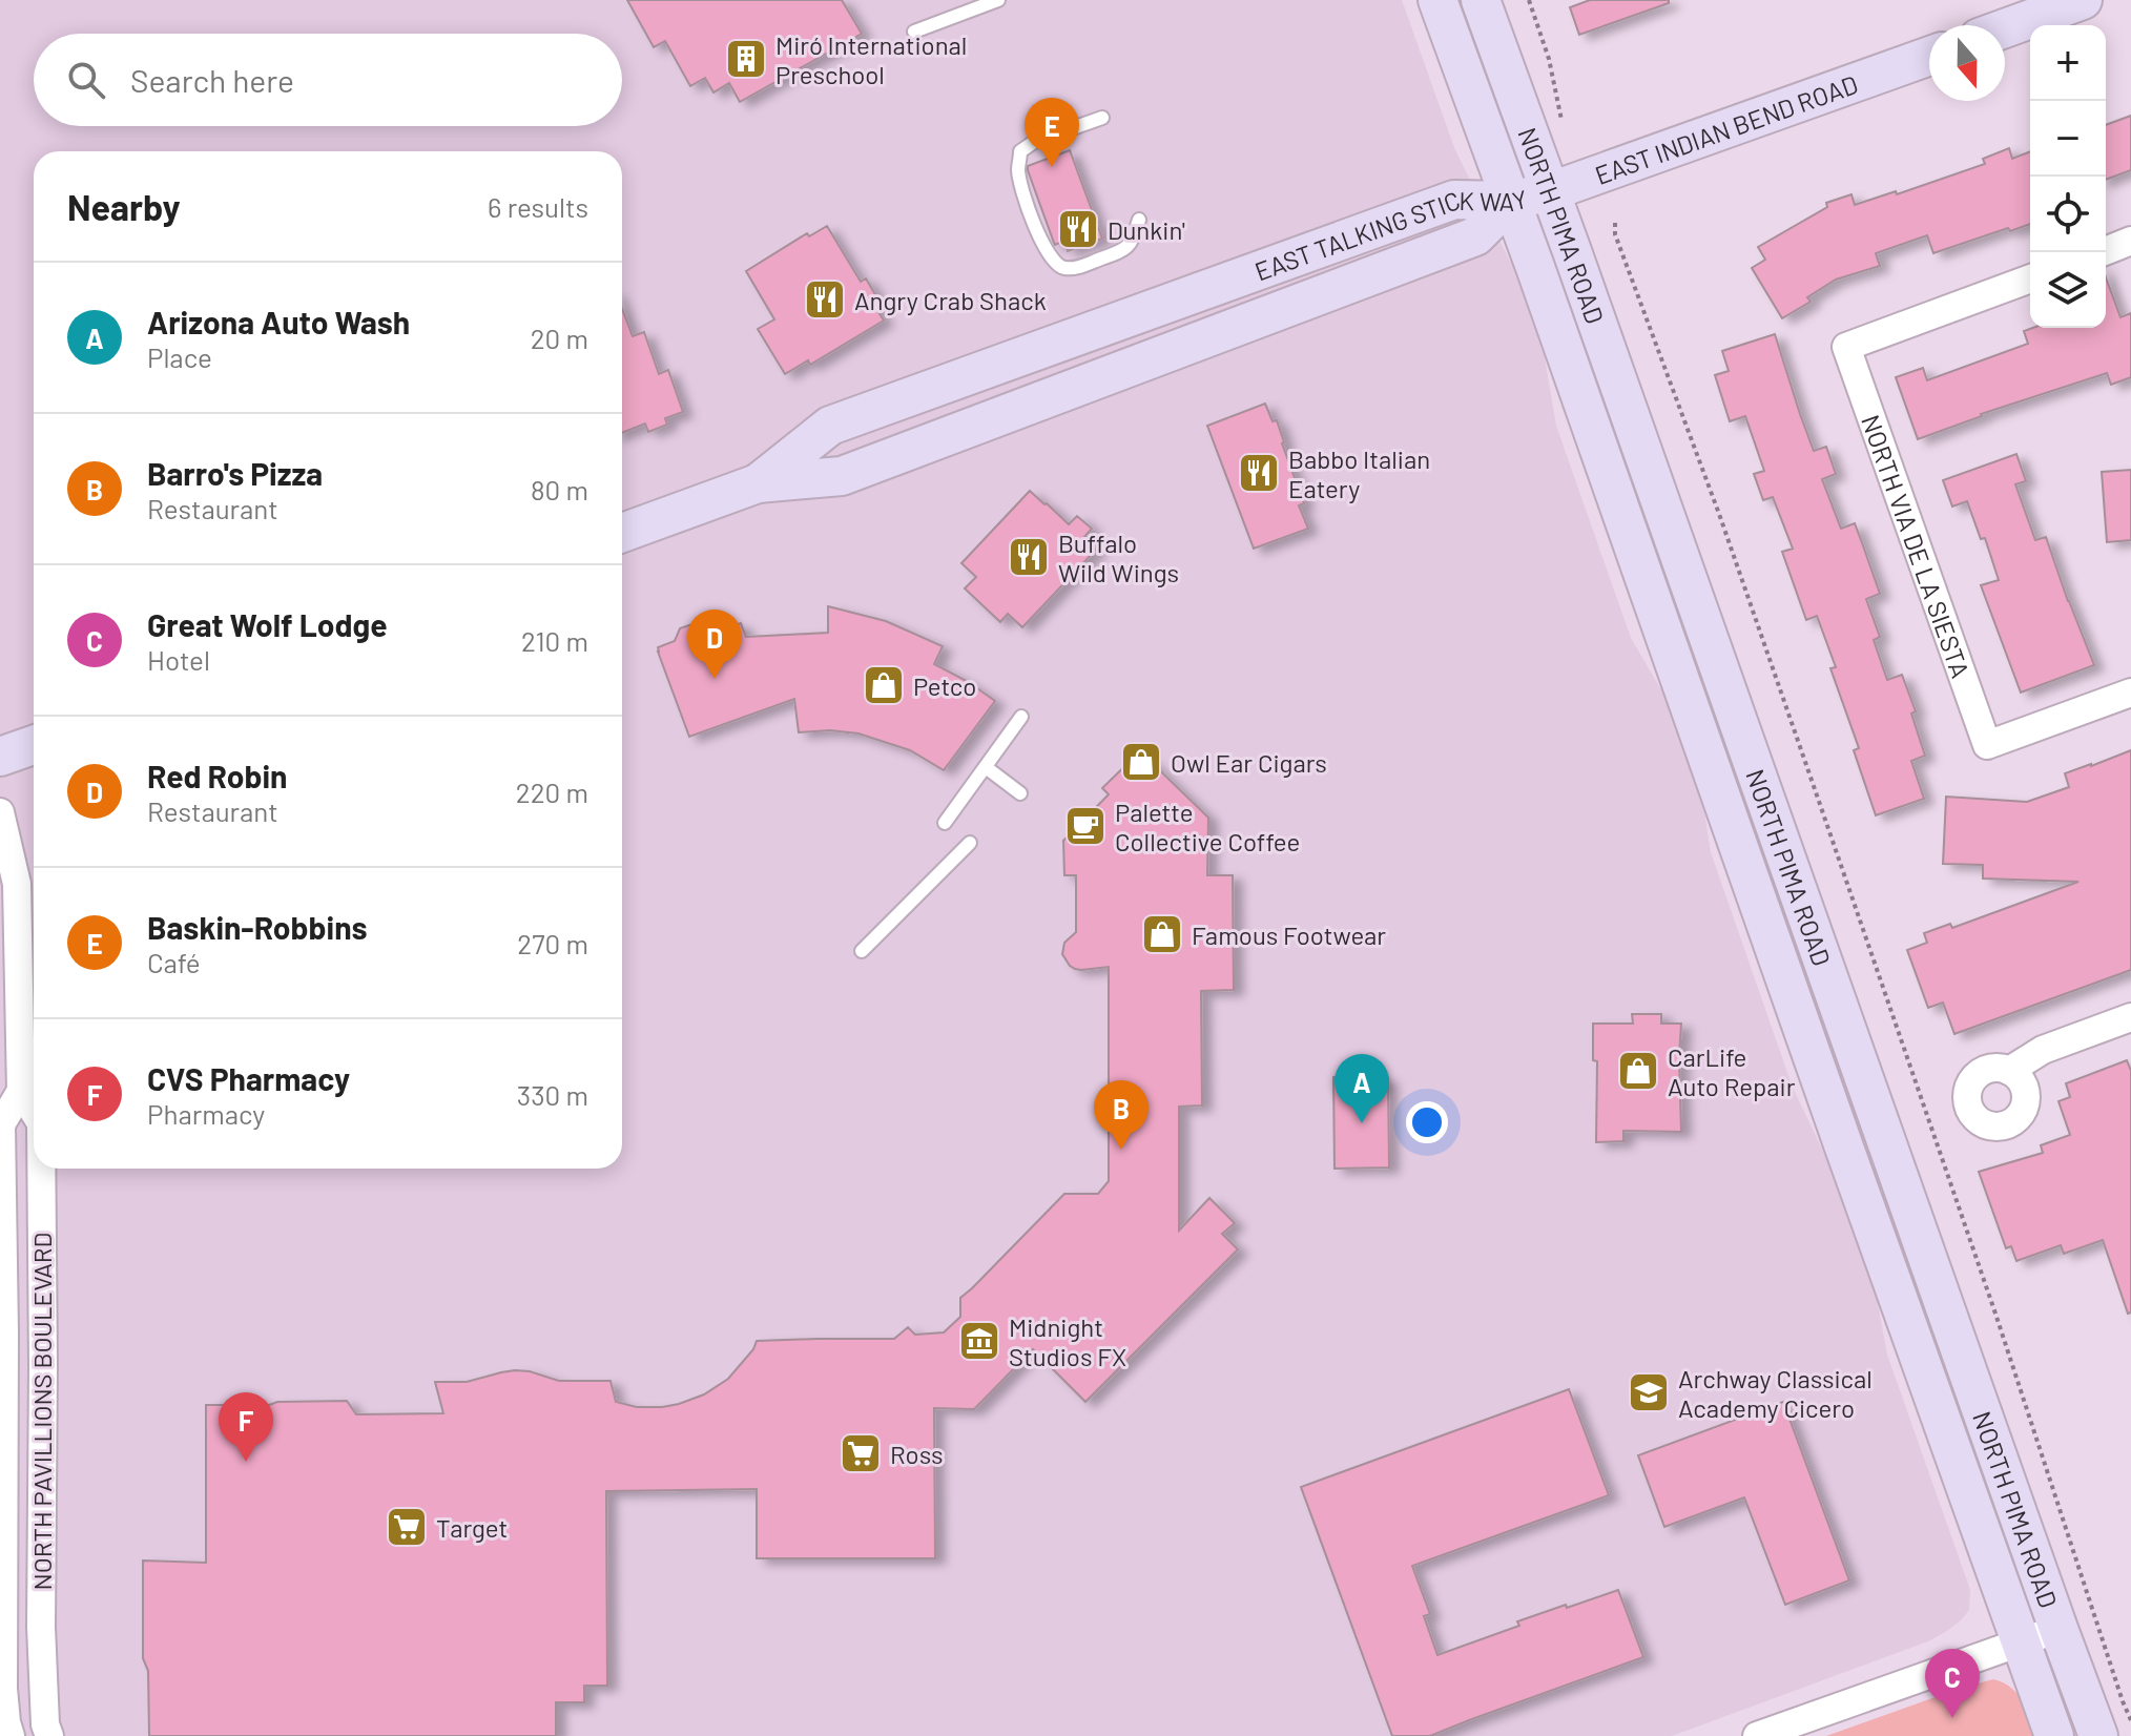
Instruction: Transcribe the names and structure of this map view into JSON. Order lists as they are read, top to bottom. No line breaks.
{"streets":{"main road":["EAST INDIAN BEND ROAD","NORTH PIMA ROAD","EAST TALKING STICK WAY"],"street":["NORTH VIA DE LA SIESTA","NORTH PAVILLIONS BOULEVARD"]},"crossings":[["EAST INDIAN BEND ROAD","NORTH PIMA ROAD"],["EAST INDIAN BEND ROAD","EAST TALKING STICK WAY"],["NORTH PIMA ROAD","EAST TALKING STICK WAY"]],"places":{"building":["Miró International Preschool"],"restaurant":["Dunkin'","Angry Crab Shack","Babbo Italian Eatery","Buffalo Wild Wings"],"shop":["Petco","Owl Ear Cigars","Famous Footwear","CarLife Auto Repair"],"cafe":["Palette Collective Coffee"],"museum":["Midnight Studios FX"],"school or university":["Archway Classical Academy Cicero"],"supermarket":["Ross","Target"]},"north":"bottom","page":{"map_buttons":["+","−"],"search":"Search here","pins":["E","D","A","B","F","C"],"heading":["Nearby","6 results"],"list":[{"mark":"A","name":"Arizona Auto Wash","note":"Place","value":"20 m"},{"mark":"B","name":"Barro's Pizza","note":"Restaurant","value":"80 m"},{"mark":"C","name":"Great Wolf Lodge","note":"Hotel","value":"210 m"},{"mark":"D","name":"Red Robin","note":"Restaurant","value":"220 m"},{"mark":"E","name":"Baskin-Robbins","note":"Café","value":"270 m"},{"mark":"F","name":"CVS Pharmacy","note":"Pharmacy","value":"330 m"}]}}
